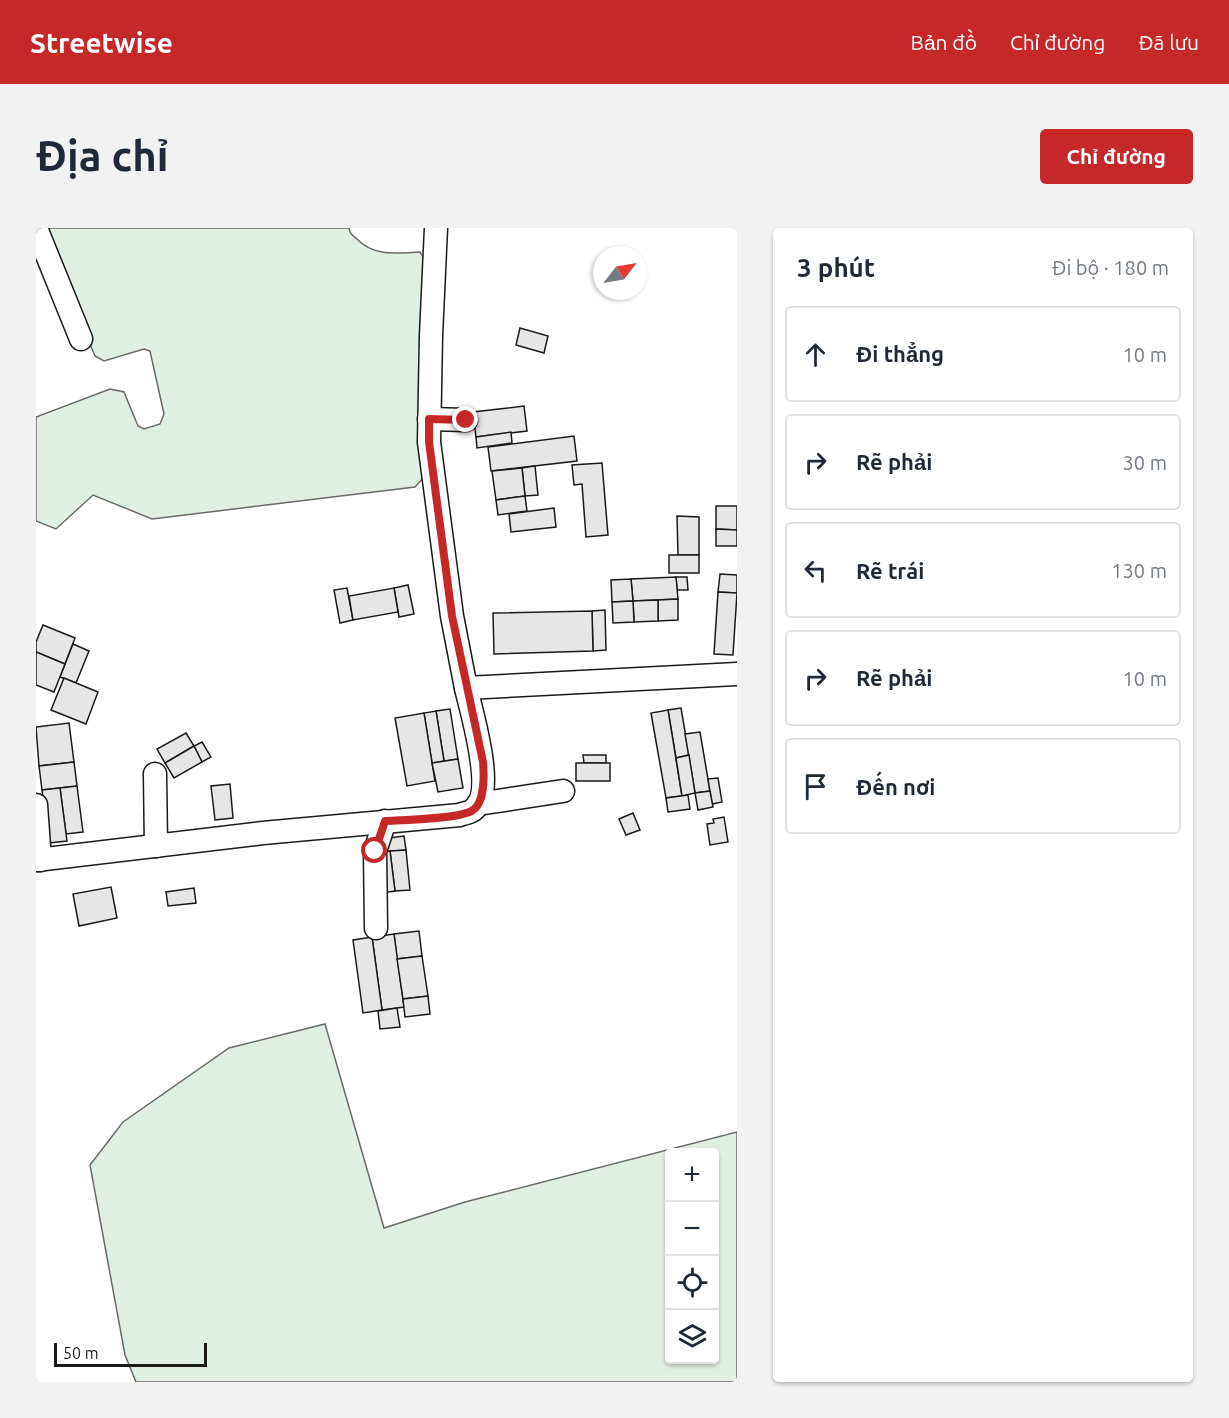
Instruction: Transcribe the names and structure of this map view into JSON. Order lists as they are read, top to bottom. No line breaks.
{"scale_bar":"50 m","north":"top right","page":{"header":"Streetwise","nav":["Bản đồ","Chỉ đường","Đã lưu"],"buttons":"Chỉ đường","title":"Địa chỉ","heading":["3 phút","Đi bộ · 180 m"],"list":[["Đi thẳng","10 m"],["Rẽ phải","30 m"],["Rẽ trái","130 m"],["Rẽ phải","10 m"],"Đến nơi"],"map_buttons":["+","−"],"scale":"50 m"}}
